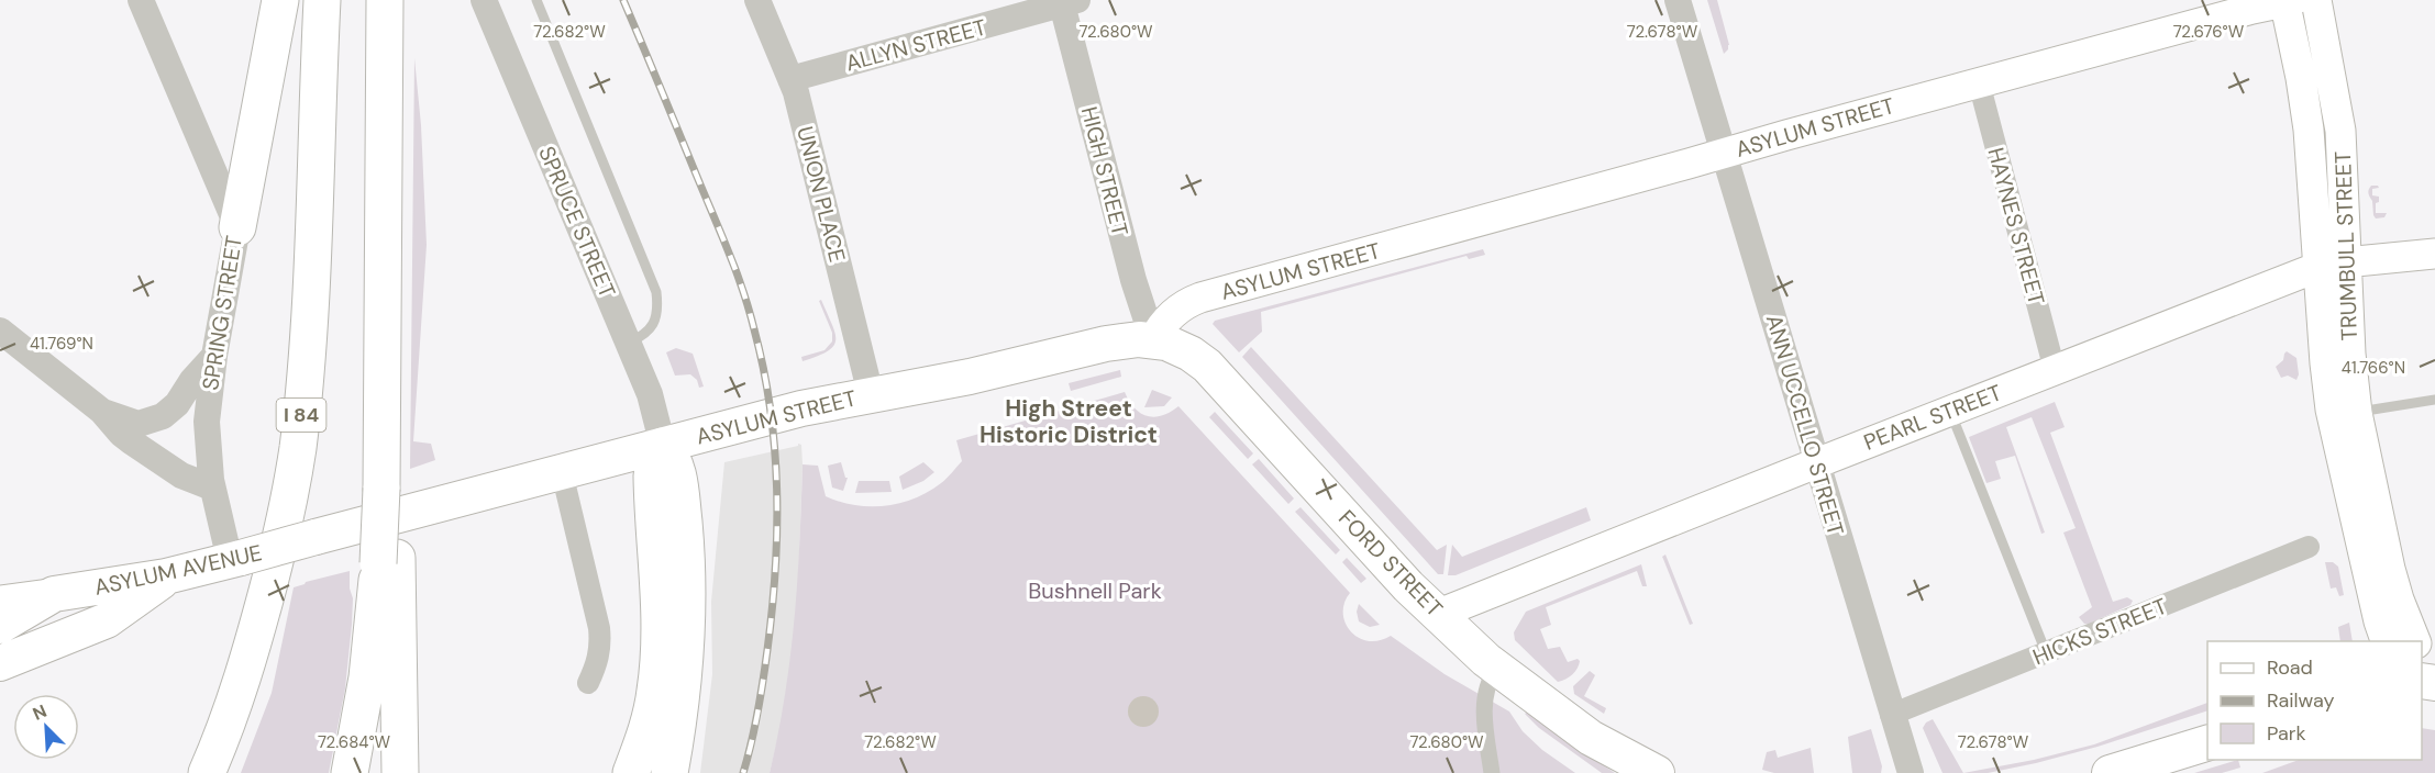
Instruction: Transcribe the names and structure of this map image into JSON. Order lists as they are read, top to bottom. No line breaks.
{"streets":{"highway":["I 84"],"main road":["ASYLUM STREET","TRUMBULL STREET","PEARL STREET","FORD STREET","ASYLUM AVENUE"],"street":["ALLYN STREET","HIGH STREET","UNION PLACE","SPRUCE STREET","HAYNES STREET","SPRING STREET","ANN UCCELLO STREET","HICKS STREET"]},"crossings":[["ALLYN STREET","HIGH STREET"],["ALLYN STREET","UNION PLACE"],["ASYLUM STREET","HIGH STREET"],["ASYLUM STREET","UNION PLACE"],["ASYLUM STREET","SPRUCE STREET"],["ASYLUM STREET","HAYNES STREET"],["ASYLUM STREET","TRUMBULL STREET"],["ASYLUM STREET","ANN UCCELLO STREET"],["ASYLUM STREET","FORD STREET"],["ASYLUM STREET","ASYLUM AVENUE"],["HIGH STREET","FORD STREET"],["HAYNES STREET","PEARL STREET"],["TRUMBULL STREET","PEARL STREET"],["SPRING STREET","ASYLUM AVENUE"],["PEARL STREET","ANN UCCELLO STREET"],["PEARL STREET","FORD STREET"],["ANN UCCELLO STREET","HICKS STREET"]],"districts":["High Street Historic District"],"parks":["Bushnell Park"],"legend":["Road","Railway","Park"],"north":"top left","coordinates":["72.676°W","72.682°W","72.680°W","72.678°W","41.769°N","41.766°N","72.684°W"]}
